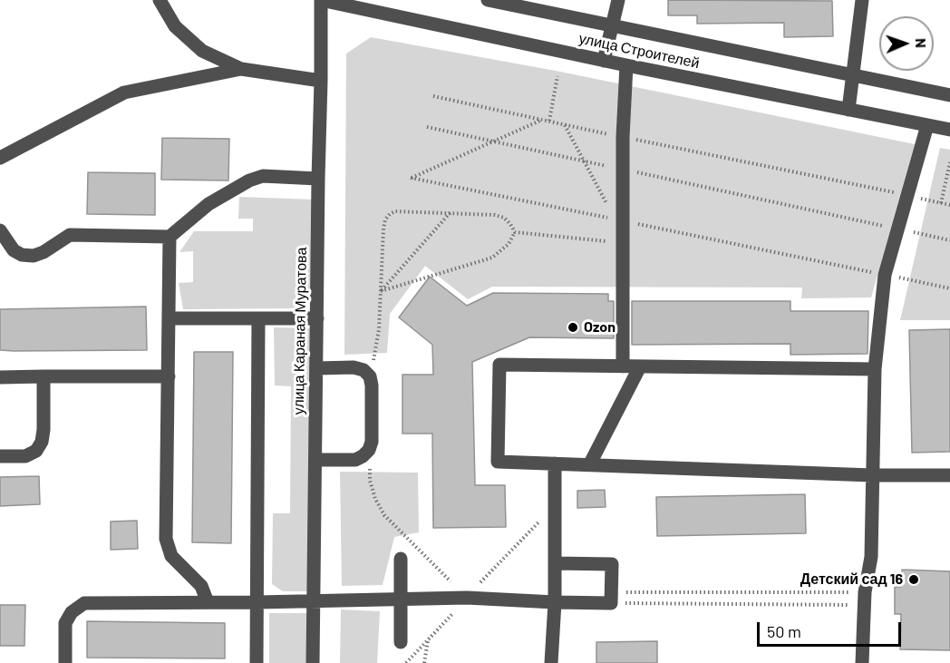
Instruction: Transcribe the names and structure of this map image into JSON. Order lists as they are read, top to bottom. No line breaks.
{"streets":{"street":["улица Строителей","улица Караная Муратова"]},"crossings":[["улица Строителей","улица Караная Муратова"]],"places":["Ozon","Детский сад 16"],"scale_bar":"50 m","north":"right"}
